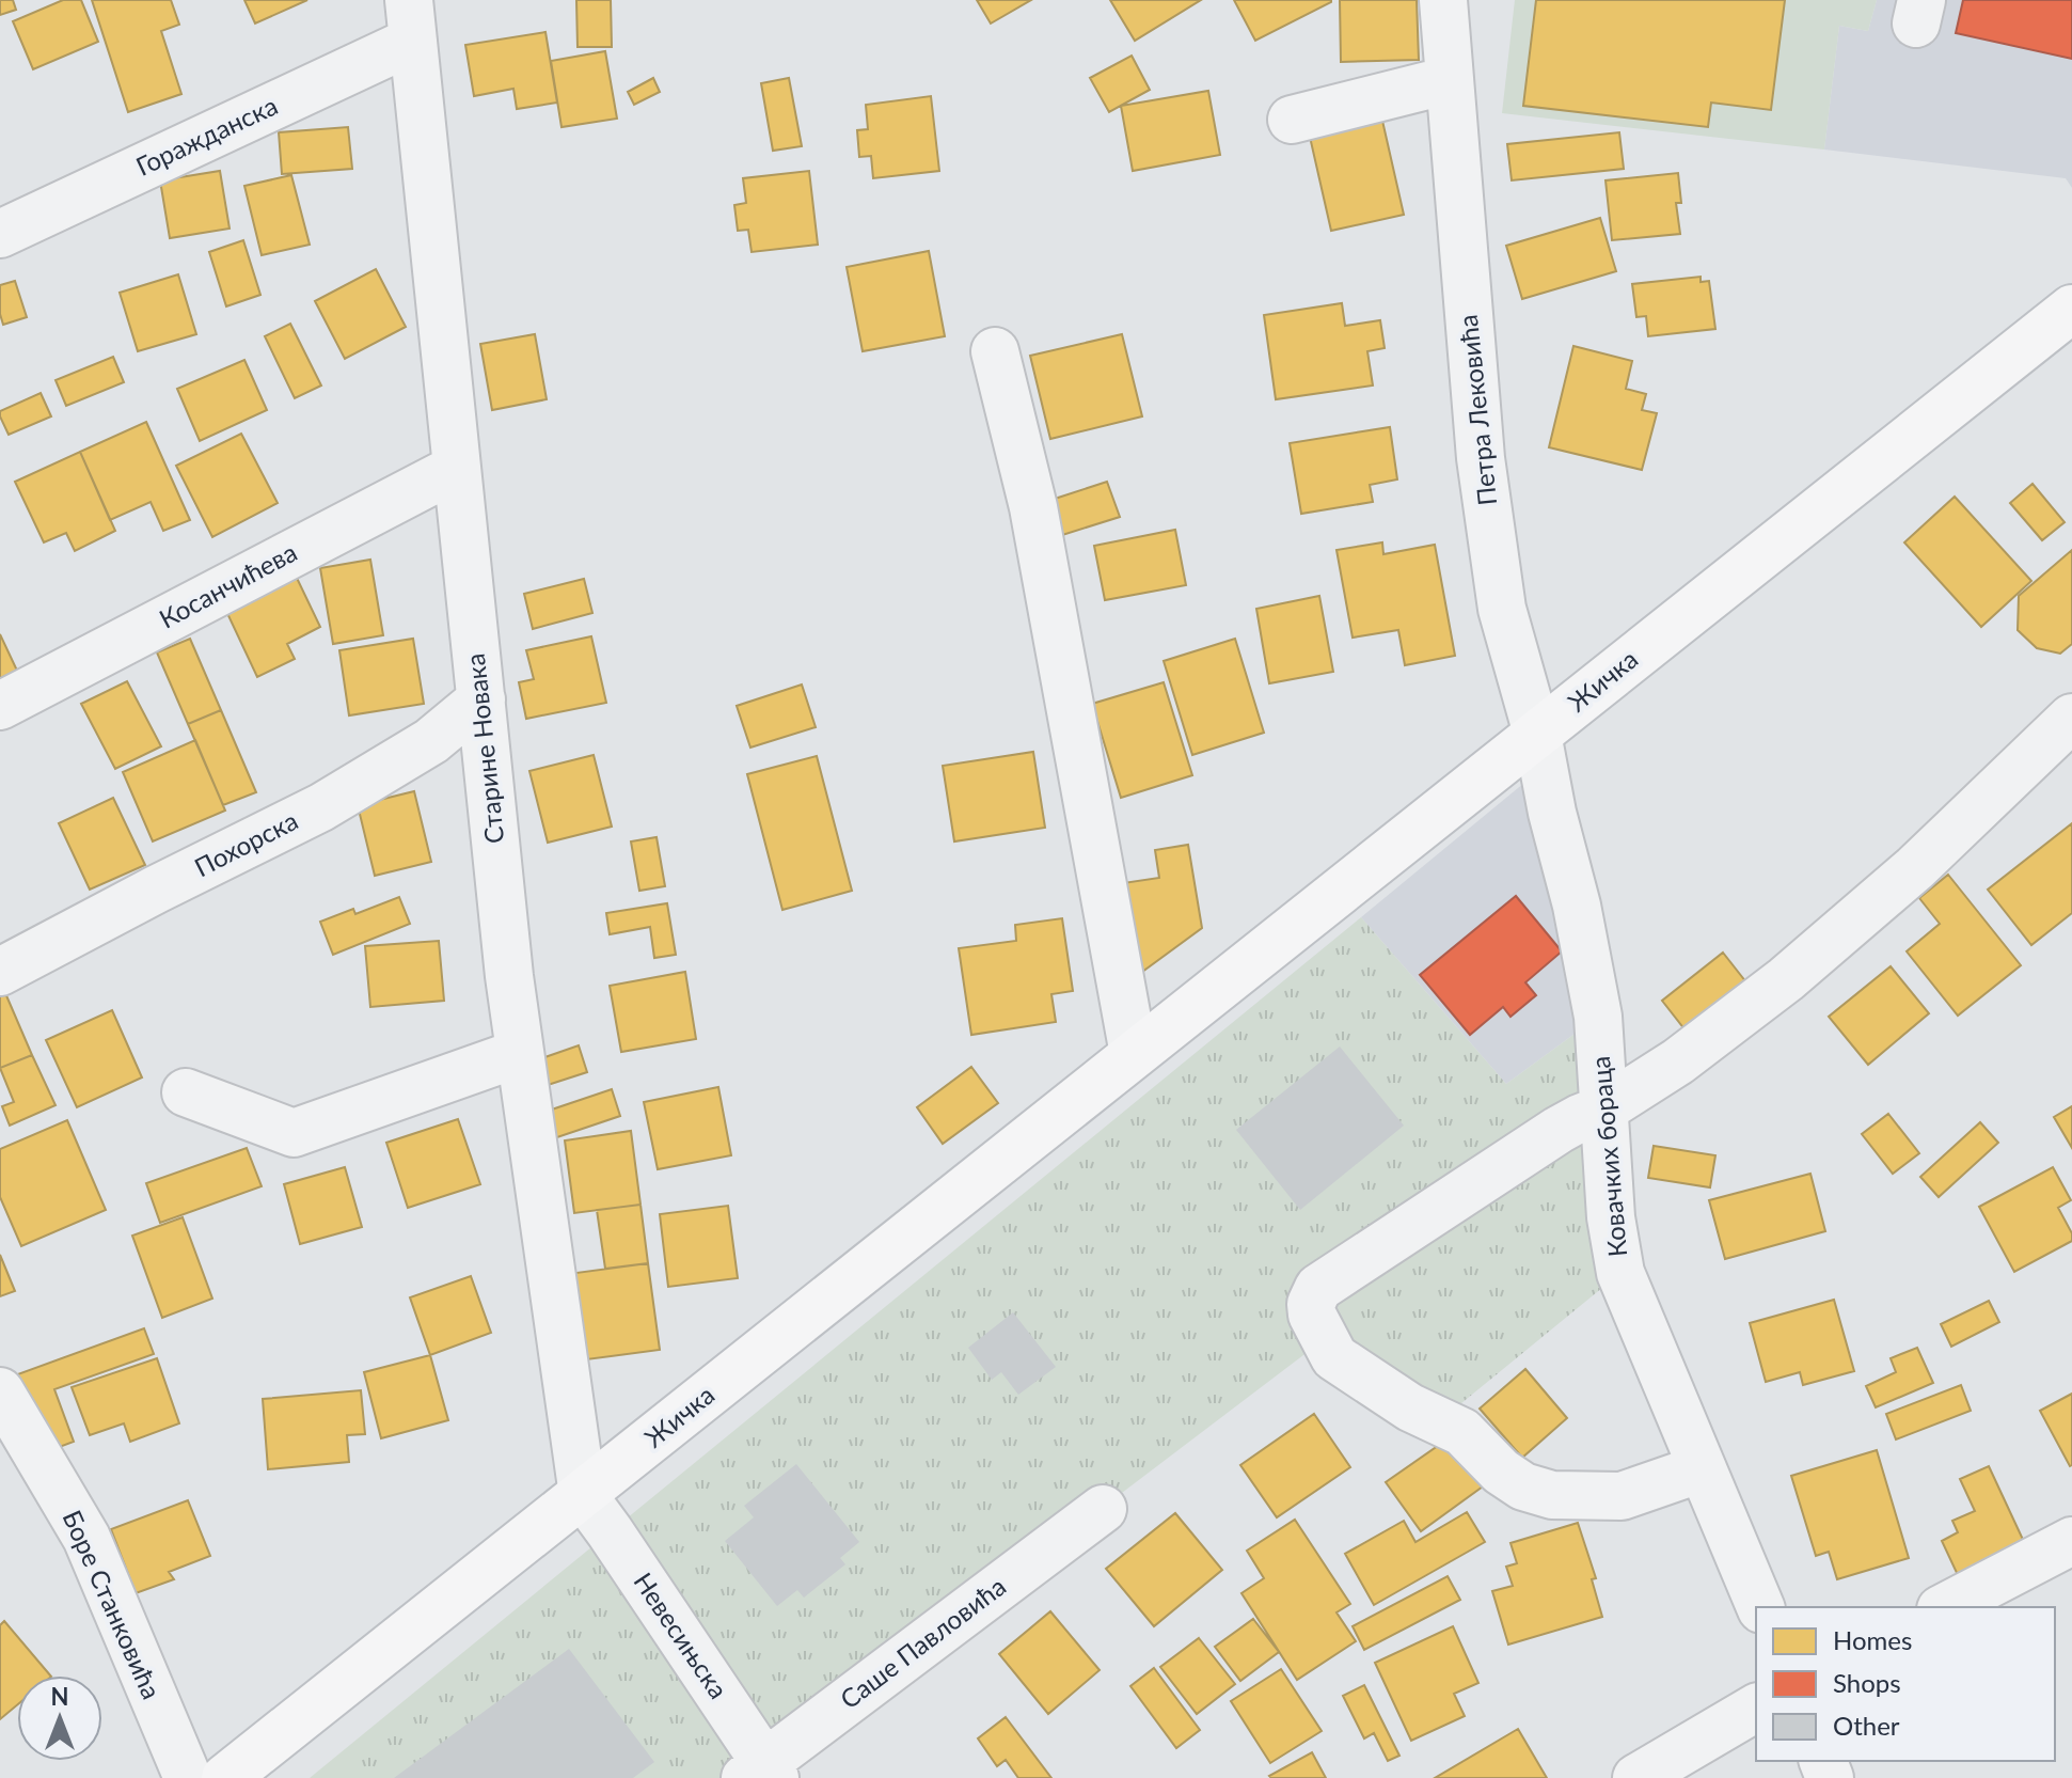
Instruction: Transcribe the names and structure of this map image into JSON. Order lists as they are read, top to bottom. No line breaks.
{"streets":{"main road":["Жичка"],"street":["Горажданска","Петра Лековића","Косанчићева","Старине Новака","Похорска","Ковачких бораца","Боре Станковића","Невесињска","Саше Павловића"]},"crossings":[["Горажданска","Старине Новака"],["Петра Лековића","Жичка"],["Петра Лековића","Ковачких бораца"],["Косанчићева","Старине Новака"],["Жичка","Старине Новака"],["Жичка","Ковачких бораца"],["Жичка","Невесињска"],["Старине Новака","Похорска"],["Старине Новака","Невесињска"],["Невесињска","Саше Павловића"]],"legend":["Homes","Shops","Other"],"north":"top"}
